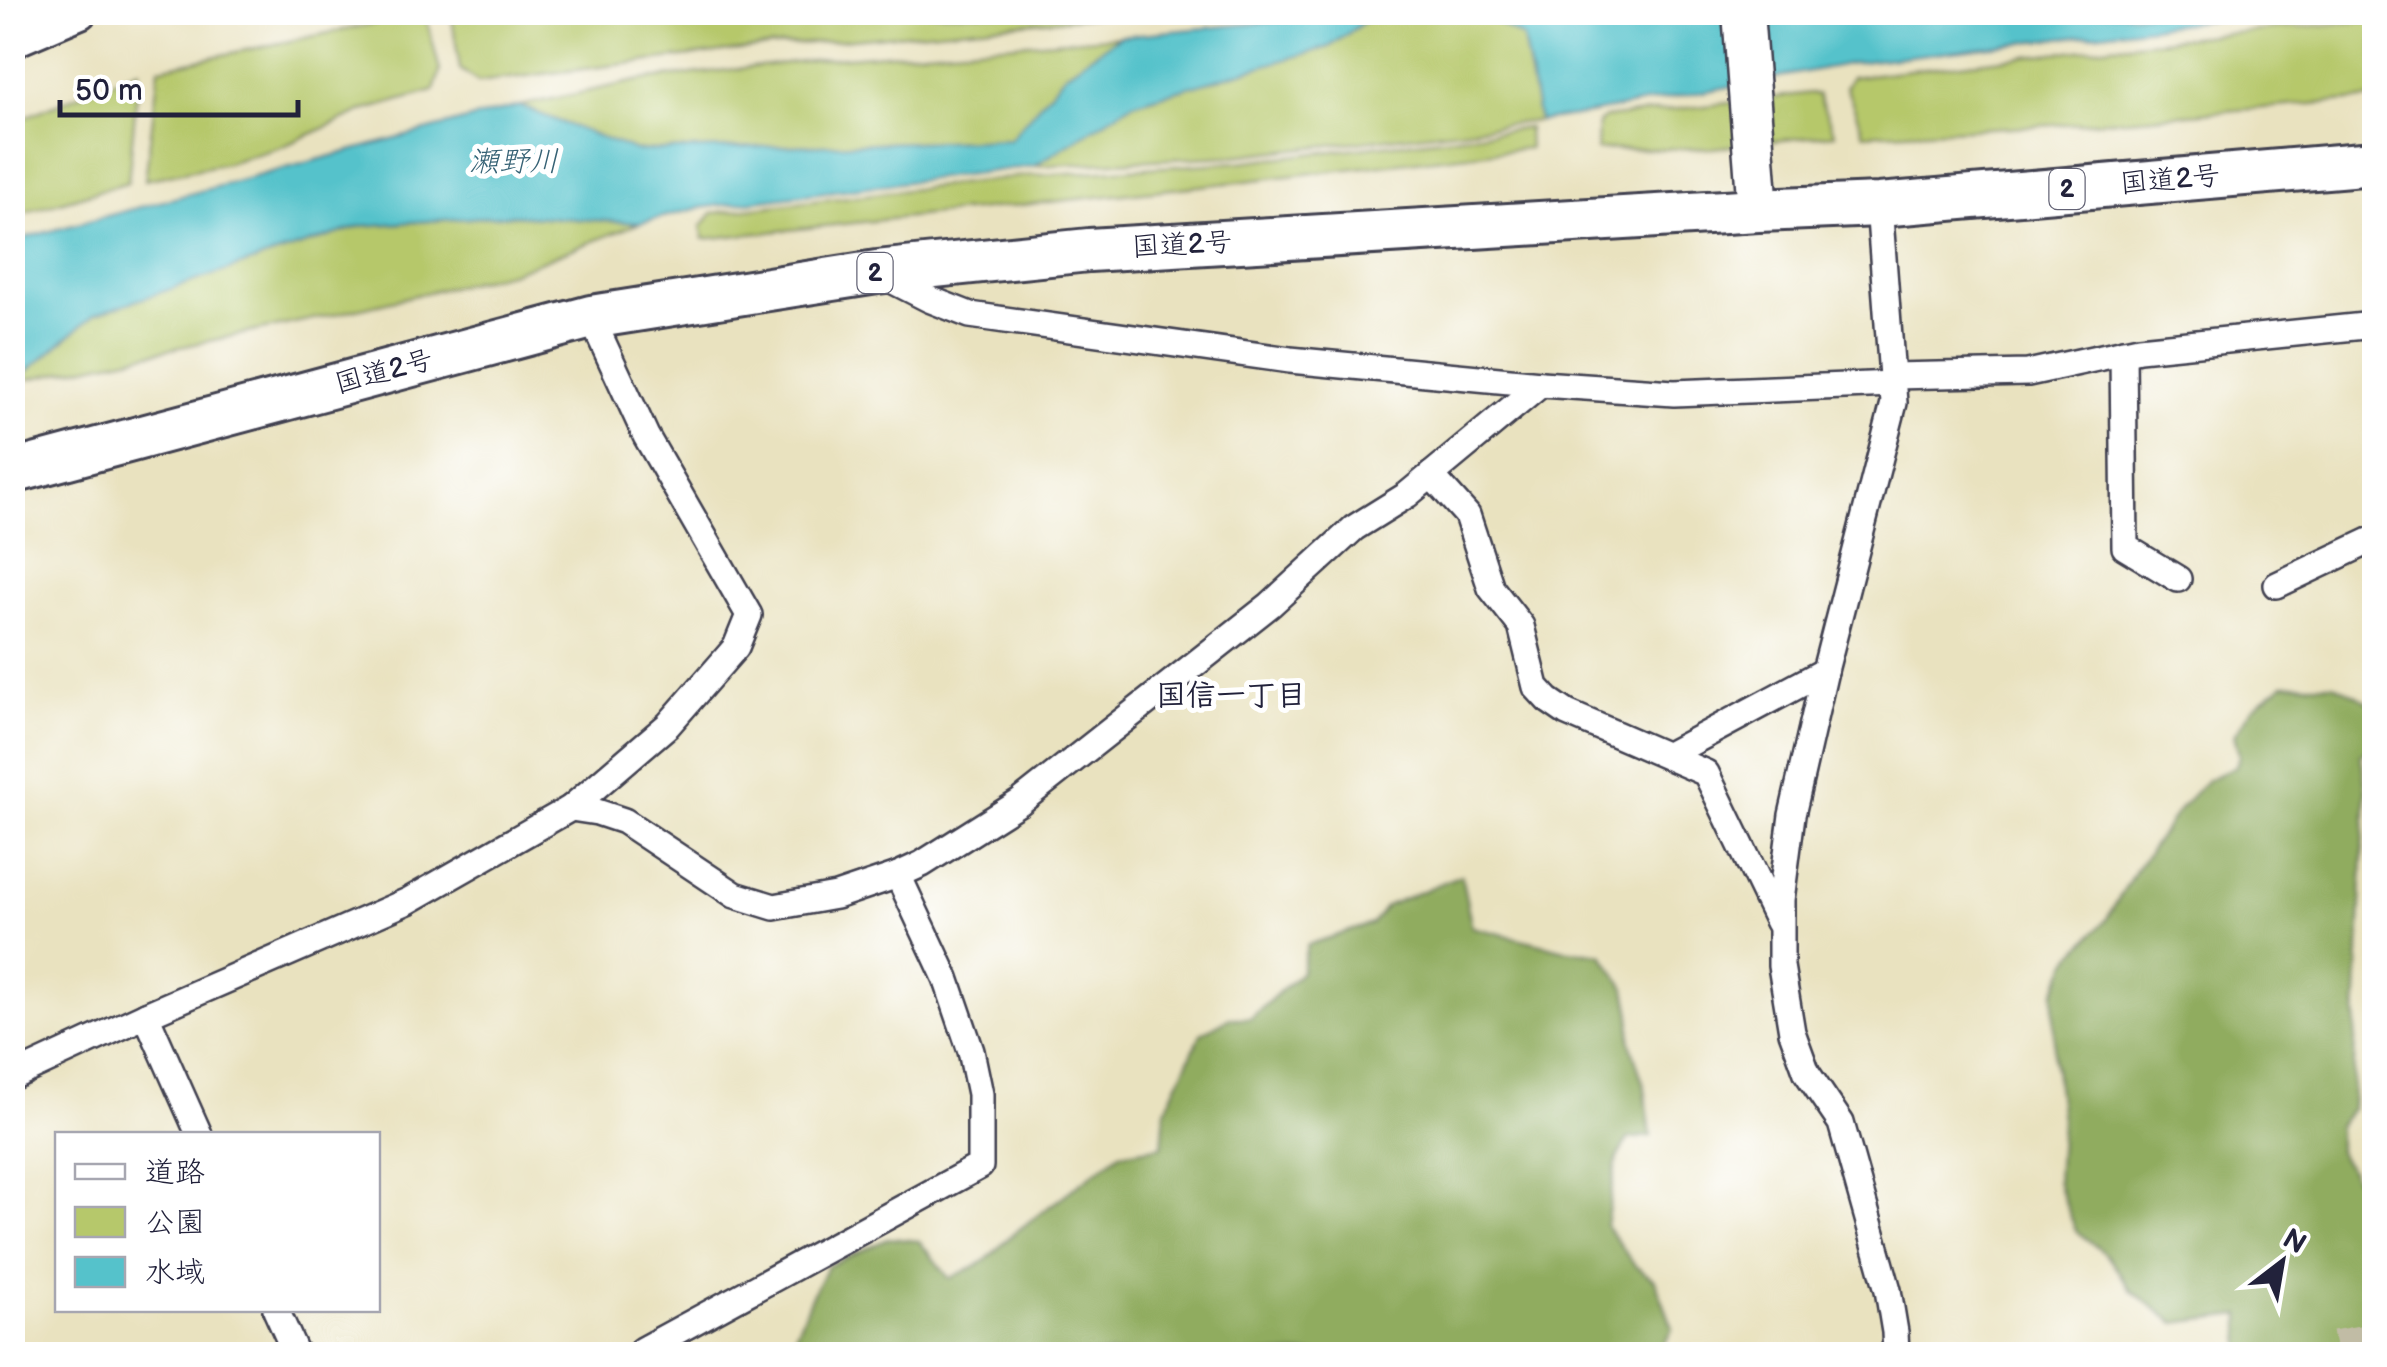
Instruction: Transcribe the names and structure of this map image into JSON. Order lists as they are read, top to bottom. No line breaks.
{"streets":{"highway":["国道2号","2"]},"districts":["国信一丁目"],"water":["瀬野川"],"legend":["道路","公園","水域"],"scale_bar":"50 m","north":"top right"}
